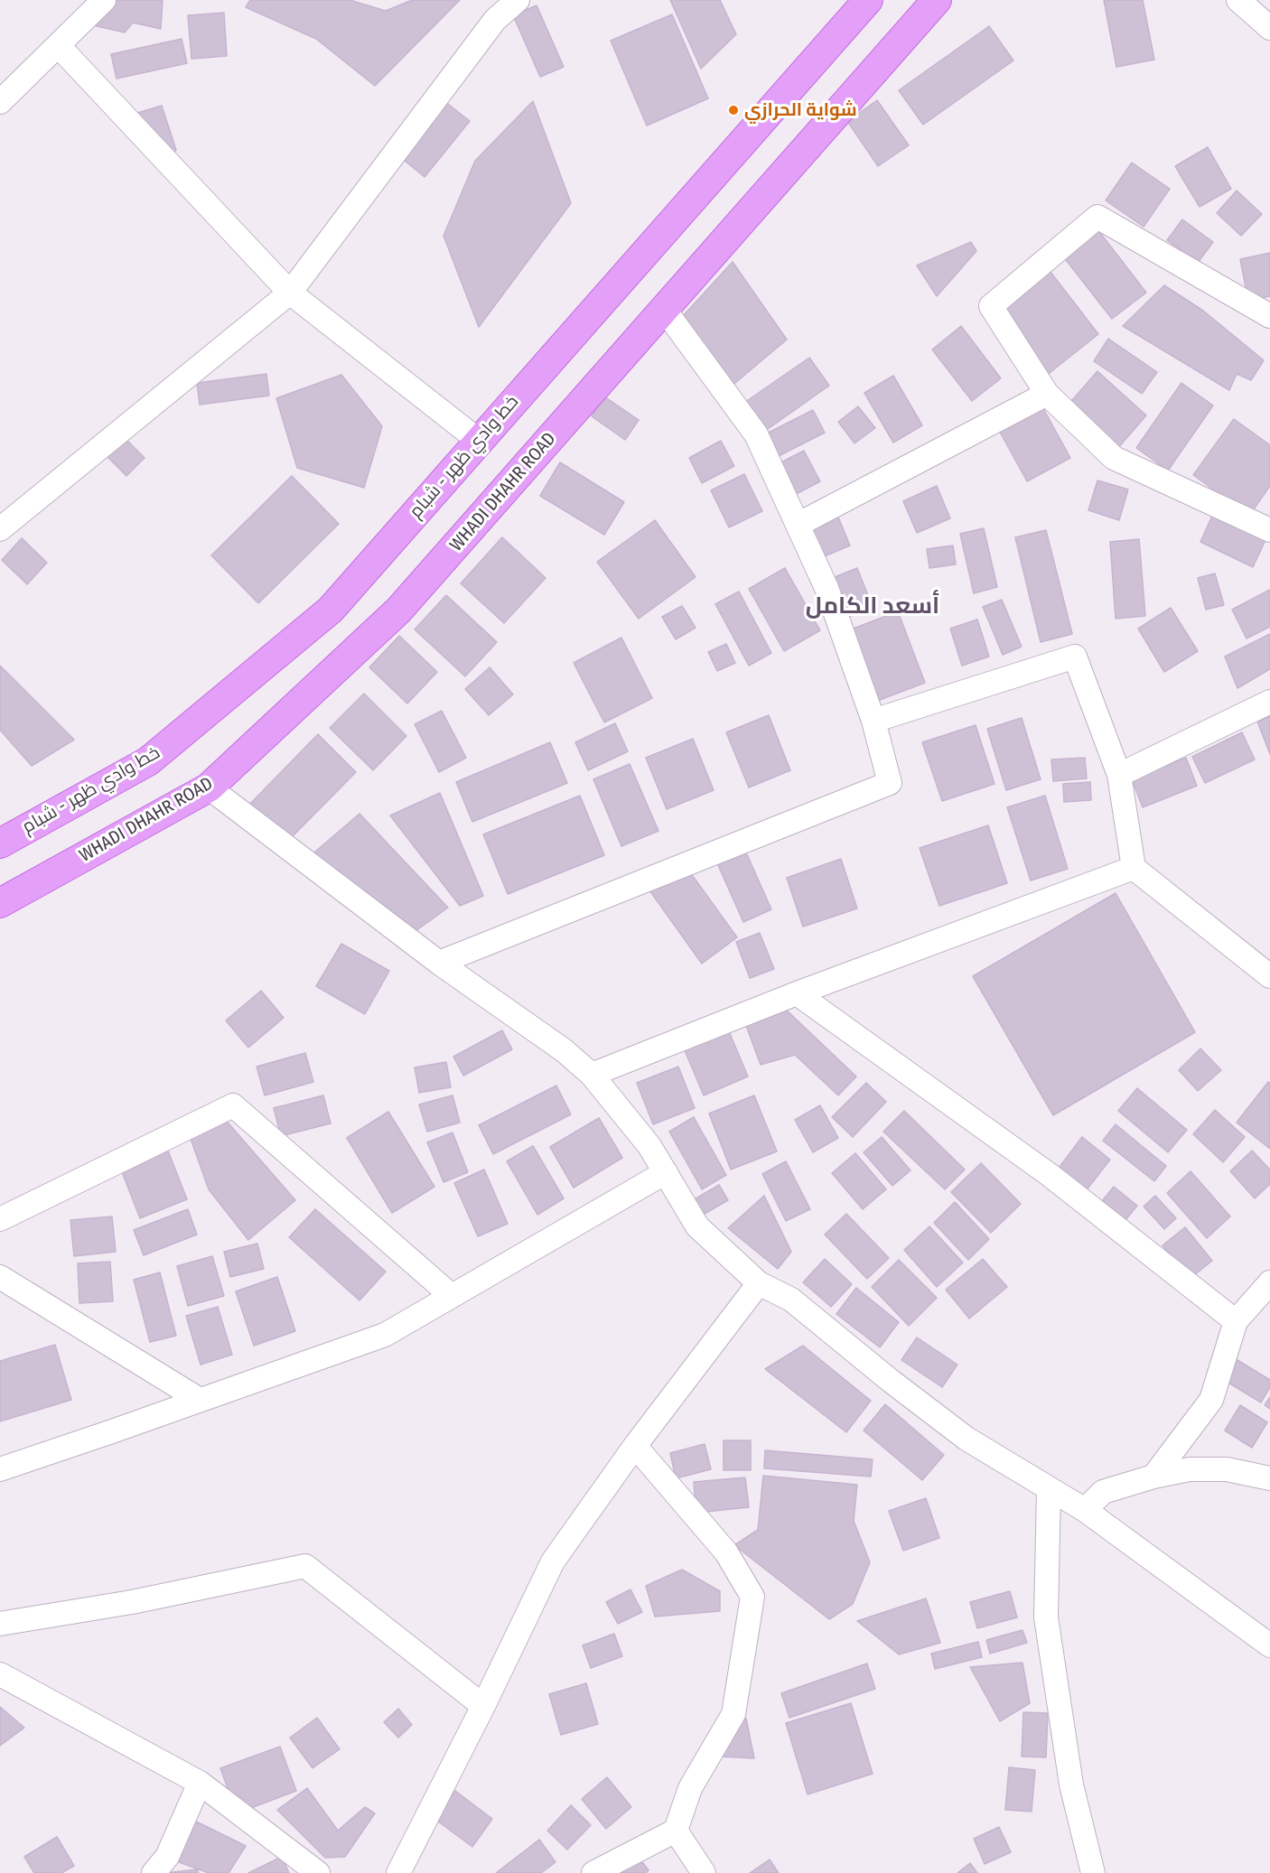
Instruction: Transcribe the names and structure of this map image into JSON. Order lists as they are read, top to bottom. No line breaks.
{"streets":{"main road":["خط وادي ظهر - شبام","WHADI DHAHR ROAD"]},"districts":["أسعد الكامل"],"places":["شواية الحرازي"]}
